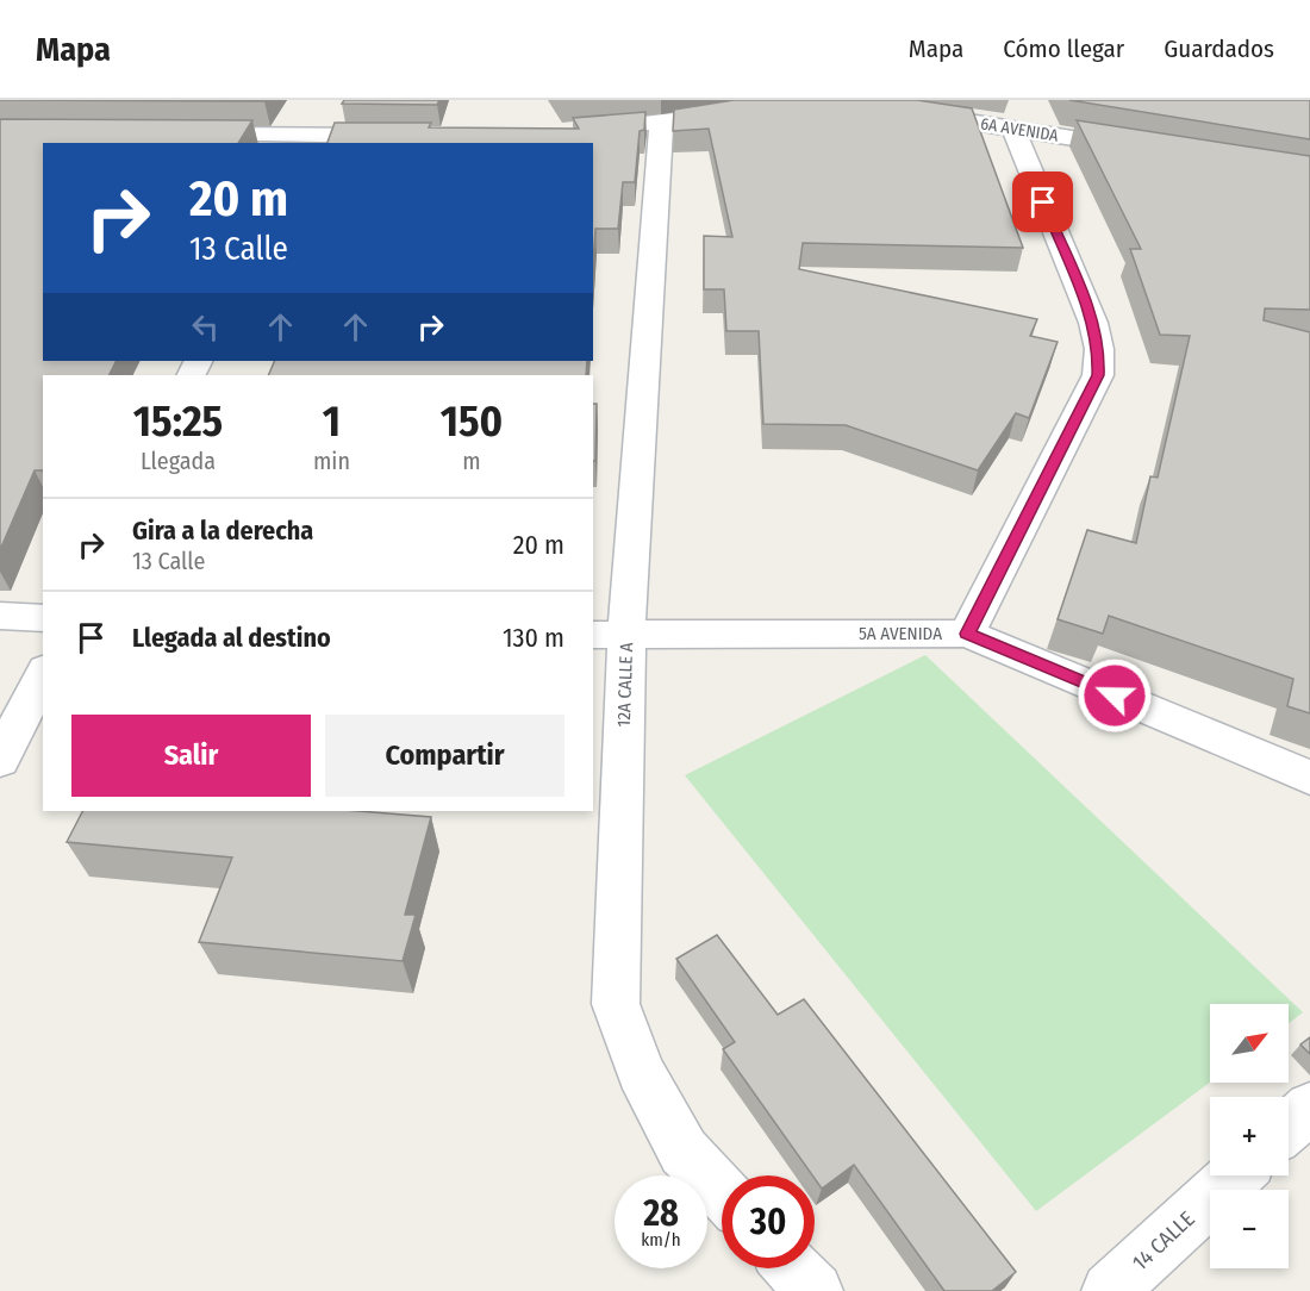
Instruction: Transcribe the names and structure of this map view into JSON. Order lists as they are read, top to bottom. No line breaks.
{"streets":{"street":["6A AVENIDA","5A AVENIDA","12A CALLE A","14 CALLE"]},"crossings":[["5A AVENIDA","12A CALLE A"]],"north":"top right","page":{"header":"Mapa","nav":["Mapa","Cómo llegar","Guardados"],"turn":["20 m","13 Calle"],"eta":["15:25","Llegada","1","min","150","m"],"list":[{"name":"Gira a la derecha","note":"13 Calle","value":"20 m"},{"name":"Llegada al destino","value":"130 m"}],"buttons":["Salir","Compartir"],"map_buttons":["+","−"],"speed":"28 km/h","limit":"30"}}
